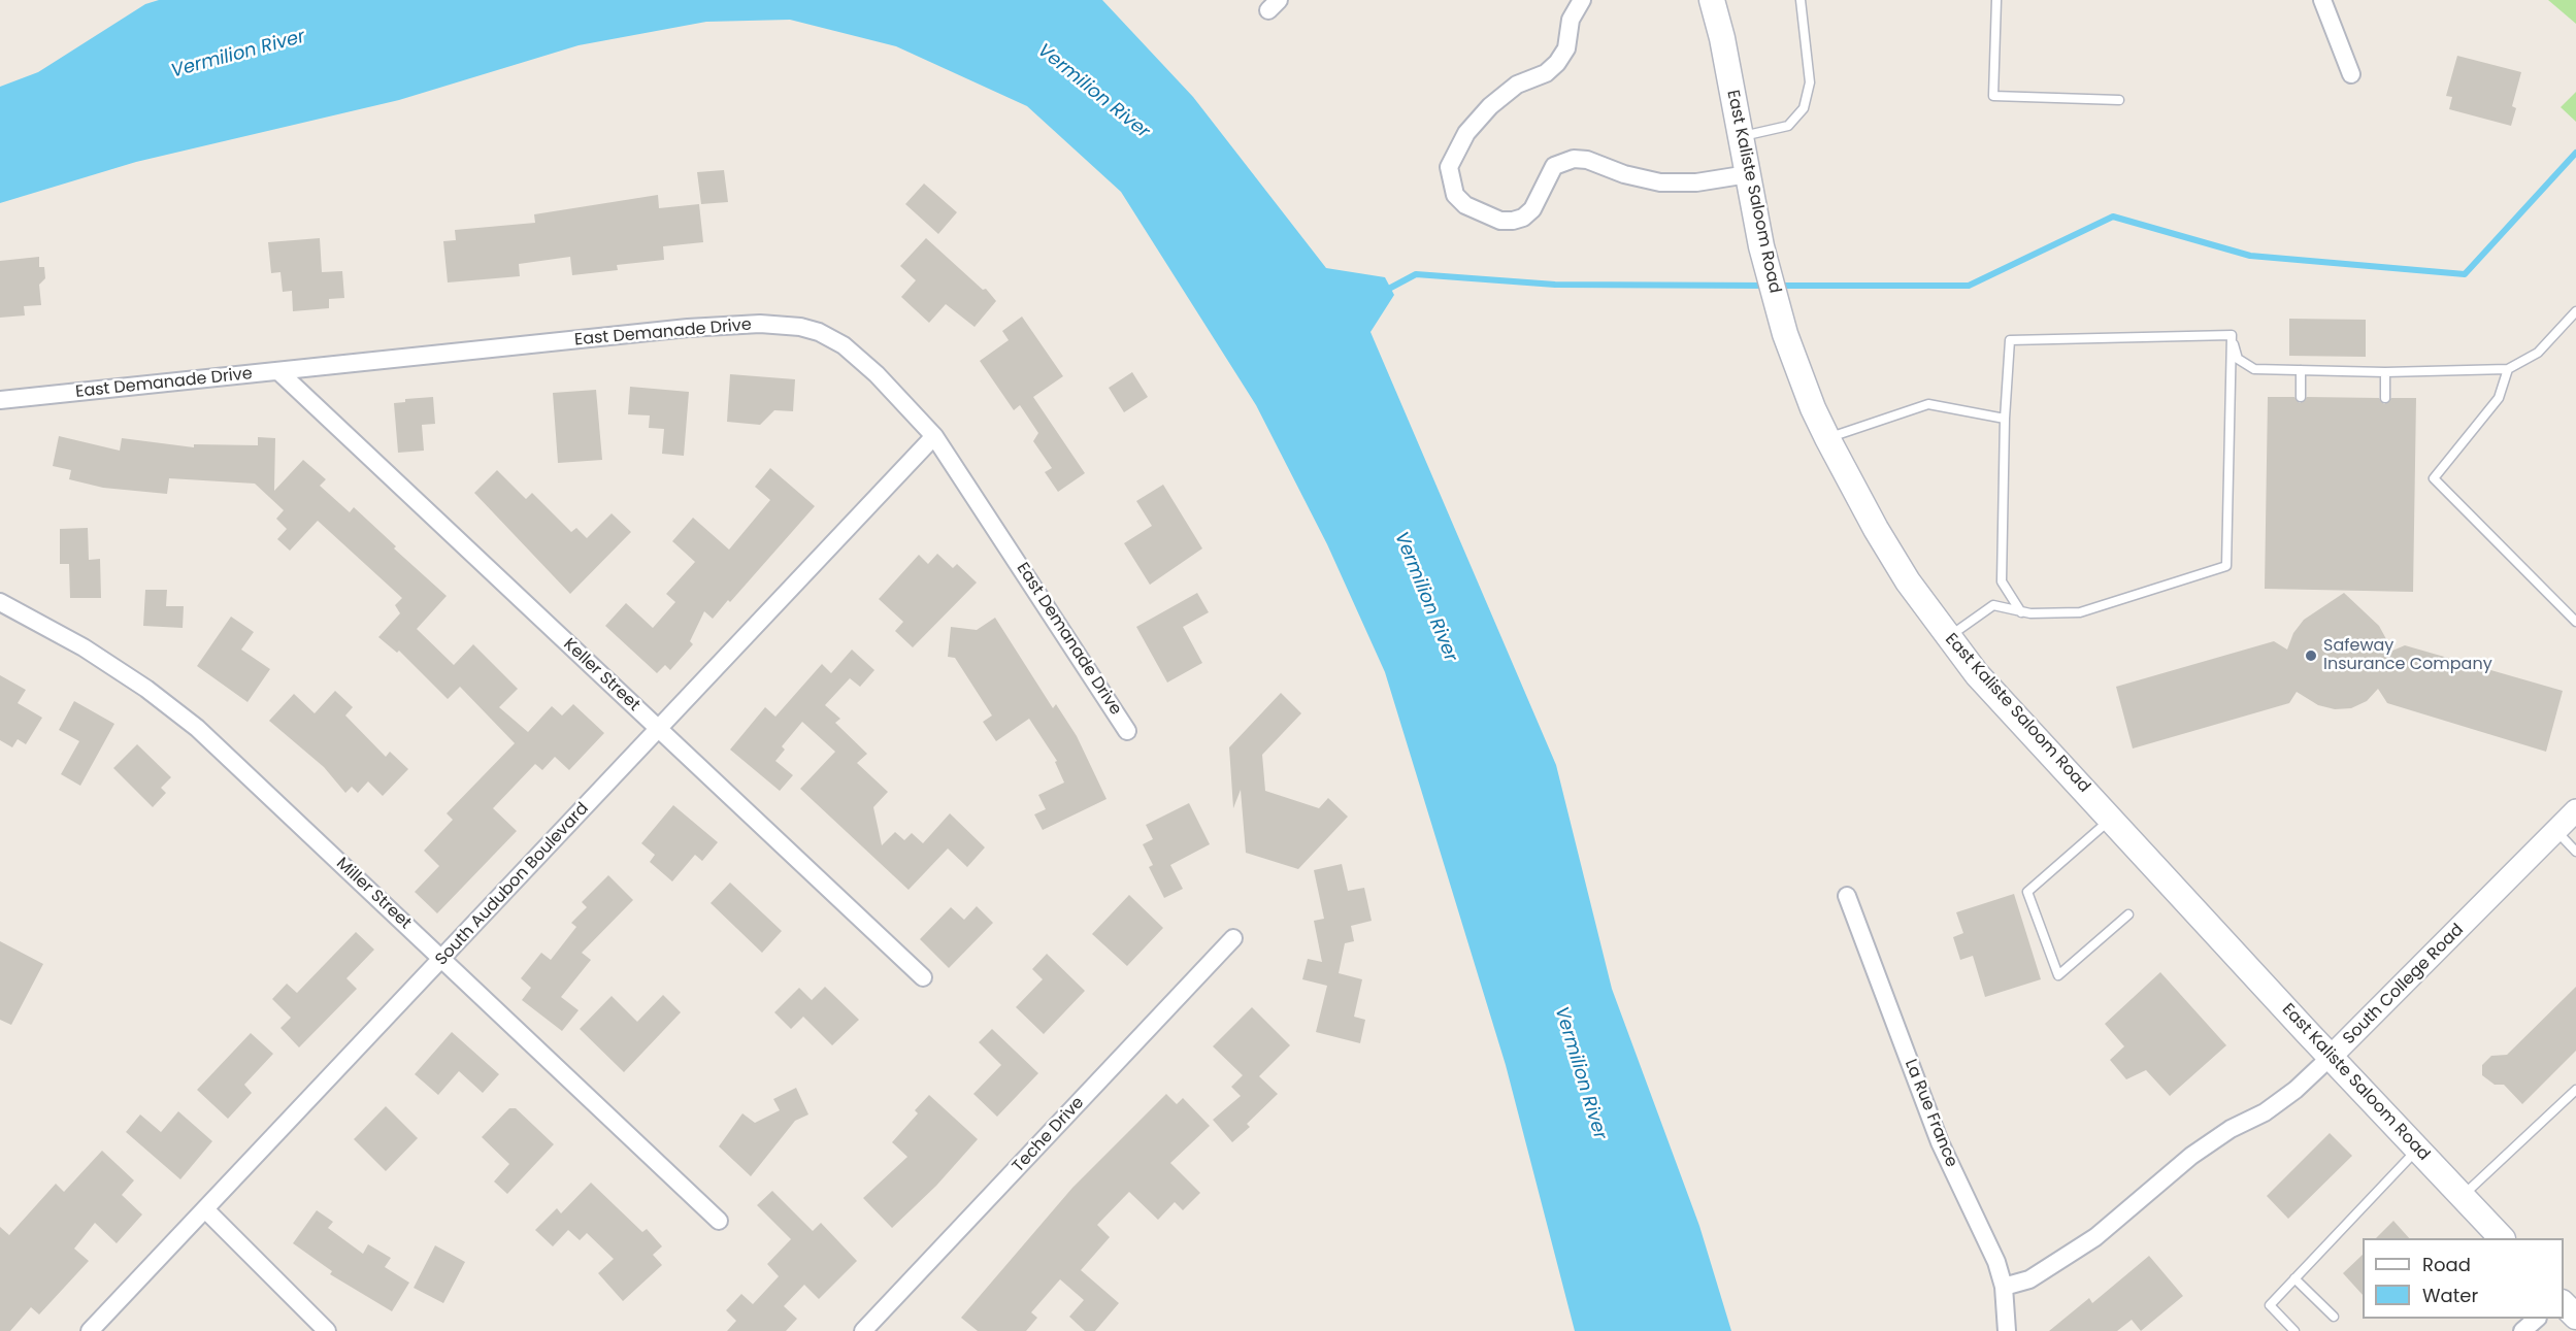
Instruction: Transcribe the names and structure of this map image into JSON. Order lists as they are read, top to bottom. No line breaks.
{"streets":{"main road":["East Kaliste Saloom Road"],"street":["East Demanade Drive","Keller Street","South Audubon Boulevard","Miller Street","South College Road","La Rue France","Teche Drive"]},"crossings":[["East Kaliste Saloom Road","South College Road"],["East Demanade Drive","Keller Street"],["East Demanade Drive","South Audubon Boulevard"],["Keller Street","South Audubon Boulevard"],["South Audubon Boulevard","Miller Street"],["South College Road","La Rue France"]],"water":["Vermilion River"],"places":["Safeway Insurance Company"],"legend":["Road","Water"]}
